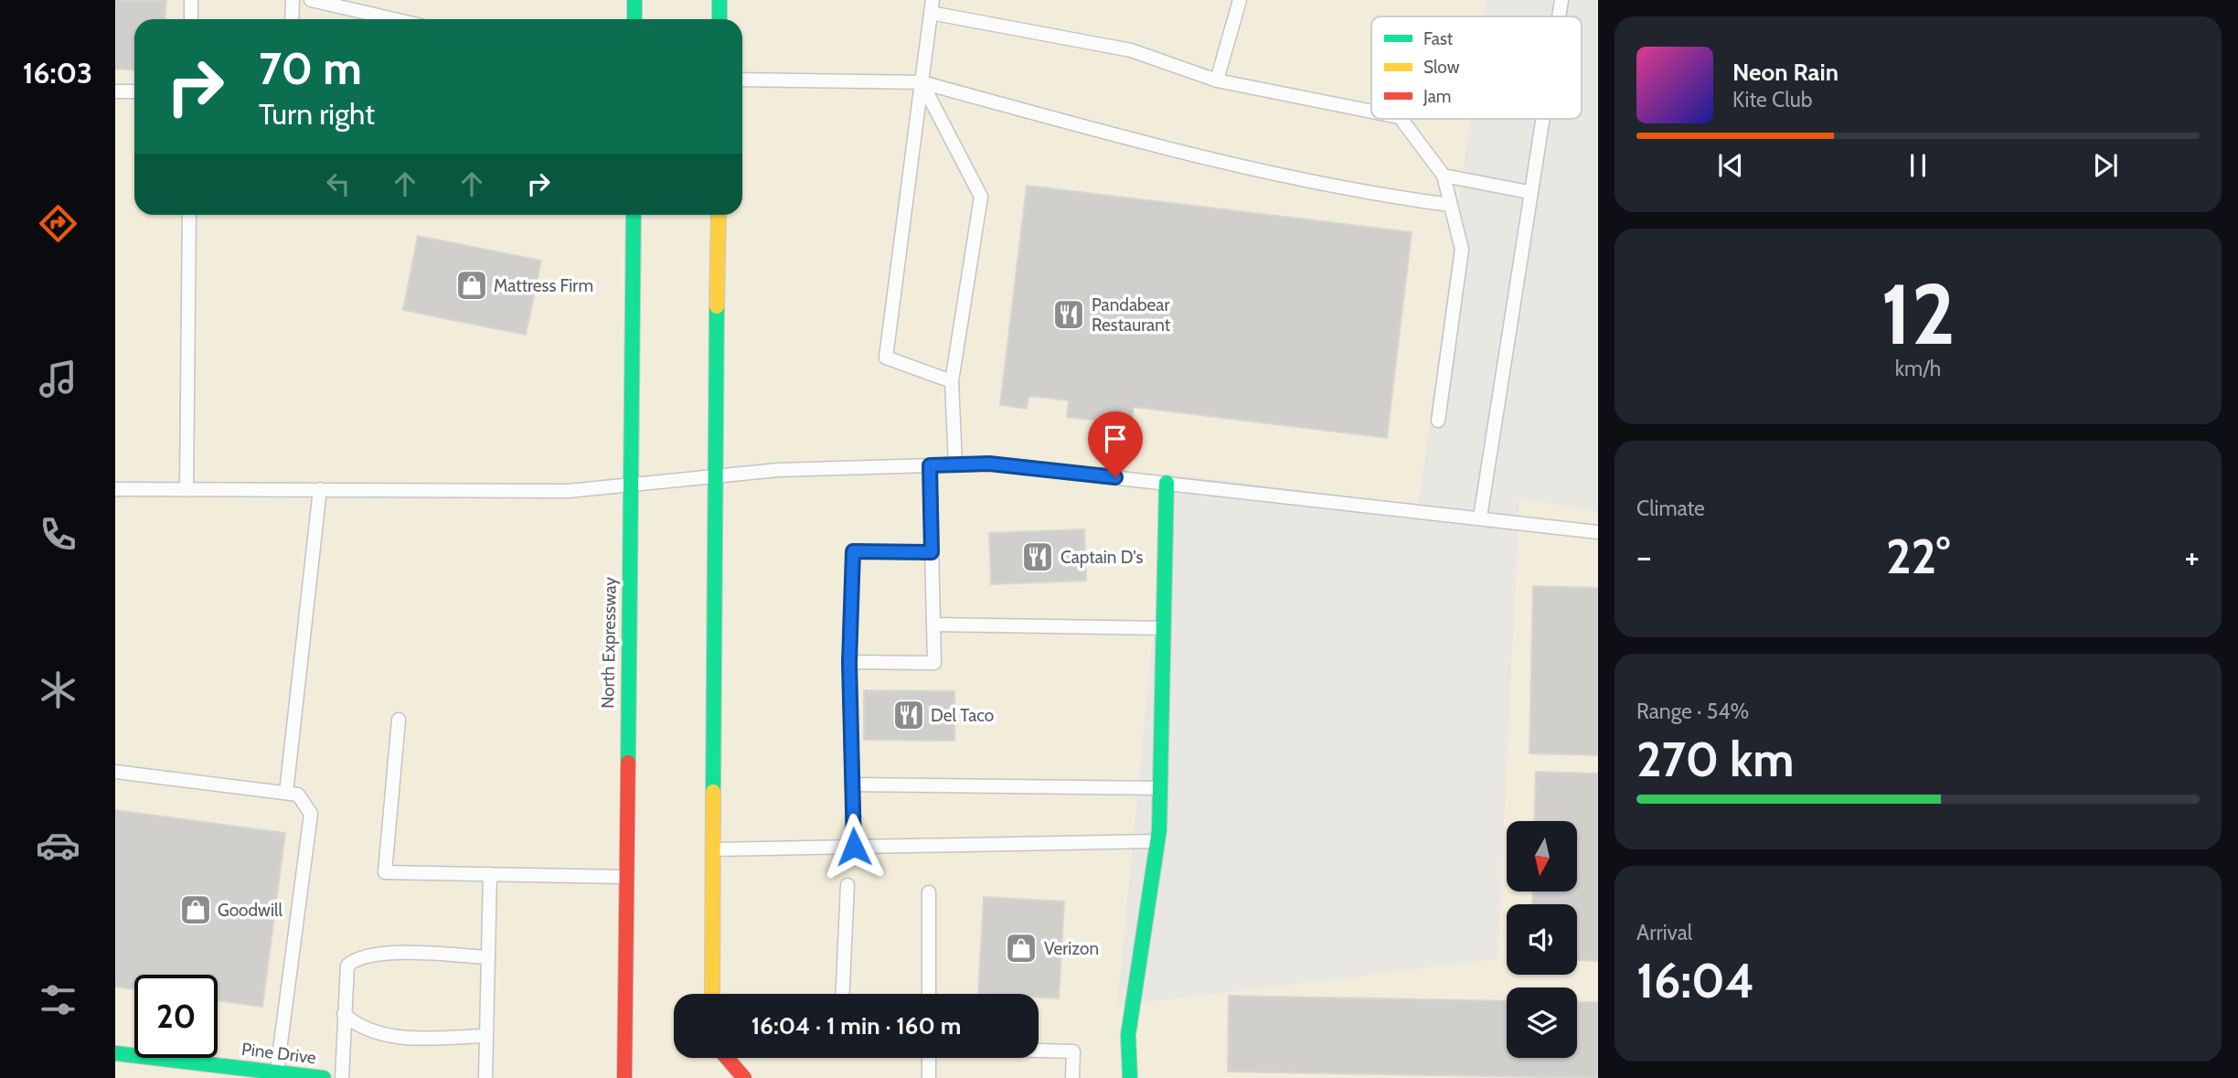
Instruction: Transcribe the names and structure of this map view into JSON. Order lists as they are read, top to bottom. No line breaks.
{"streets":{"main road":["North Expressway","Pine Drive"]},"places":{"shop":["Mattress Firm","Goodwill","Verizon"],"restaurant":["Pandabear Restaurant","Captain D's","Del Taco"]},"legend":["Fast","Slow","Jam"],"north":"bottom","page":{"tabs":"16:03","turn":["70 m","Turn right"],"song":["Neon Rain","Kite Club"],"tile":[["12","km/h"],"Climate",["Range · 54%","270 km"],["Arrival","16:04"]],"heat":["−","22°","+"],"limit":"20","trip":"16:04 · 1 min · 160 m"}}
